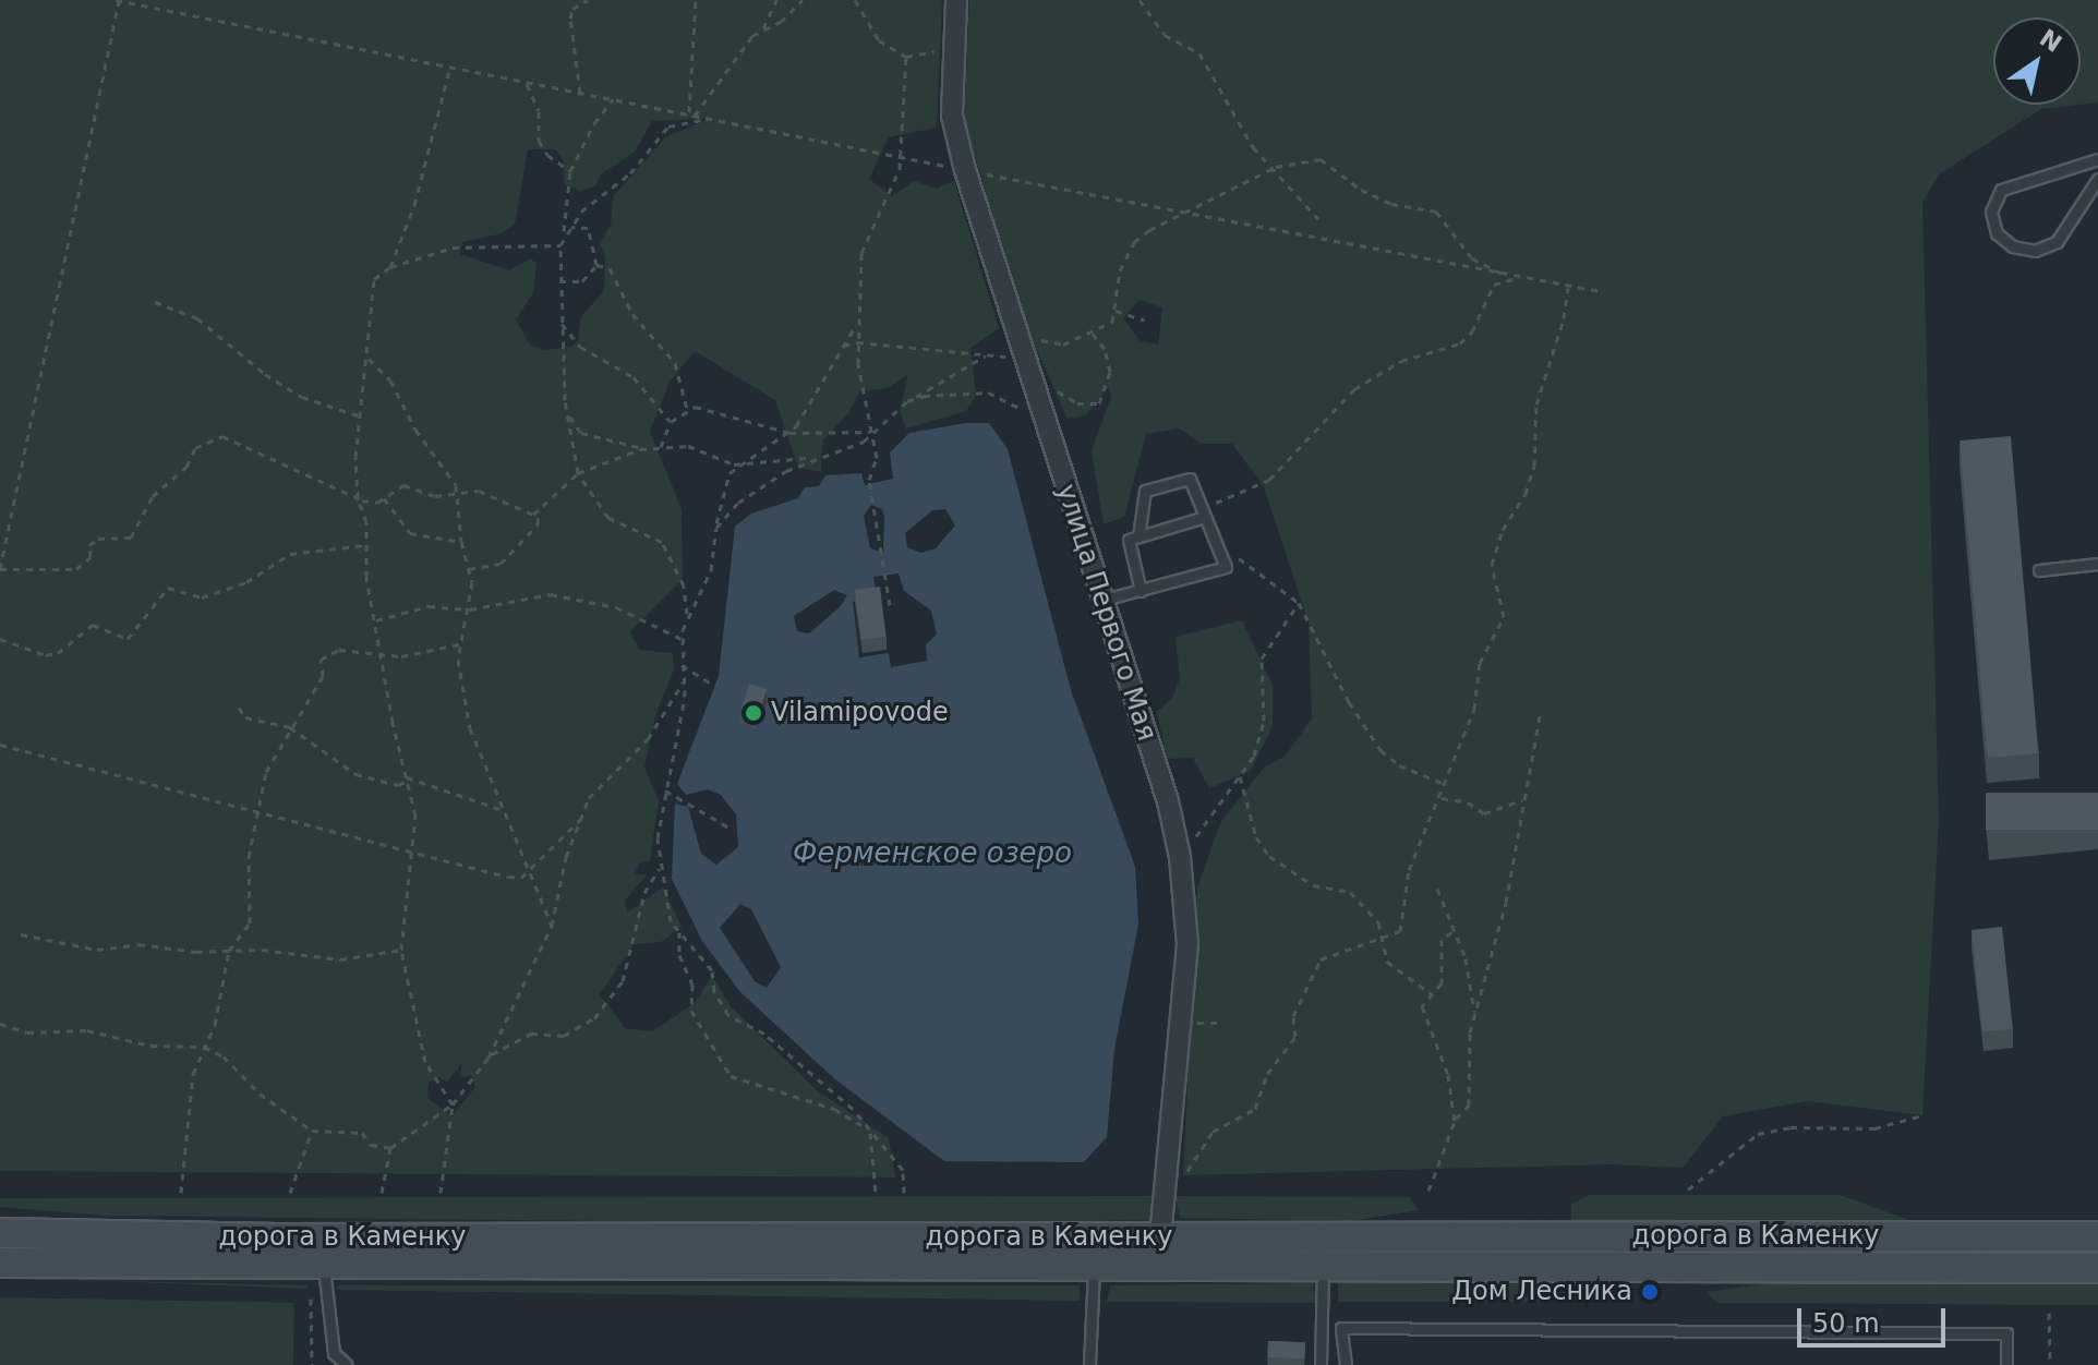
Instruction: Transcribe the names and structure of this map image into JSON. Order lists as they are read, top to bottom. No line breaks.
{"streets":{"main road":["дорога в Каменку"],"street":["улица Первого Мая"]},"crossings":[["улица Первого Мая","дорога в Каменку"]],"water":["Ферменское озеро"],"places":["Vilamipovode","Дом Лесника"],"scale_bar":"50 m","north":"top right"}
